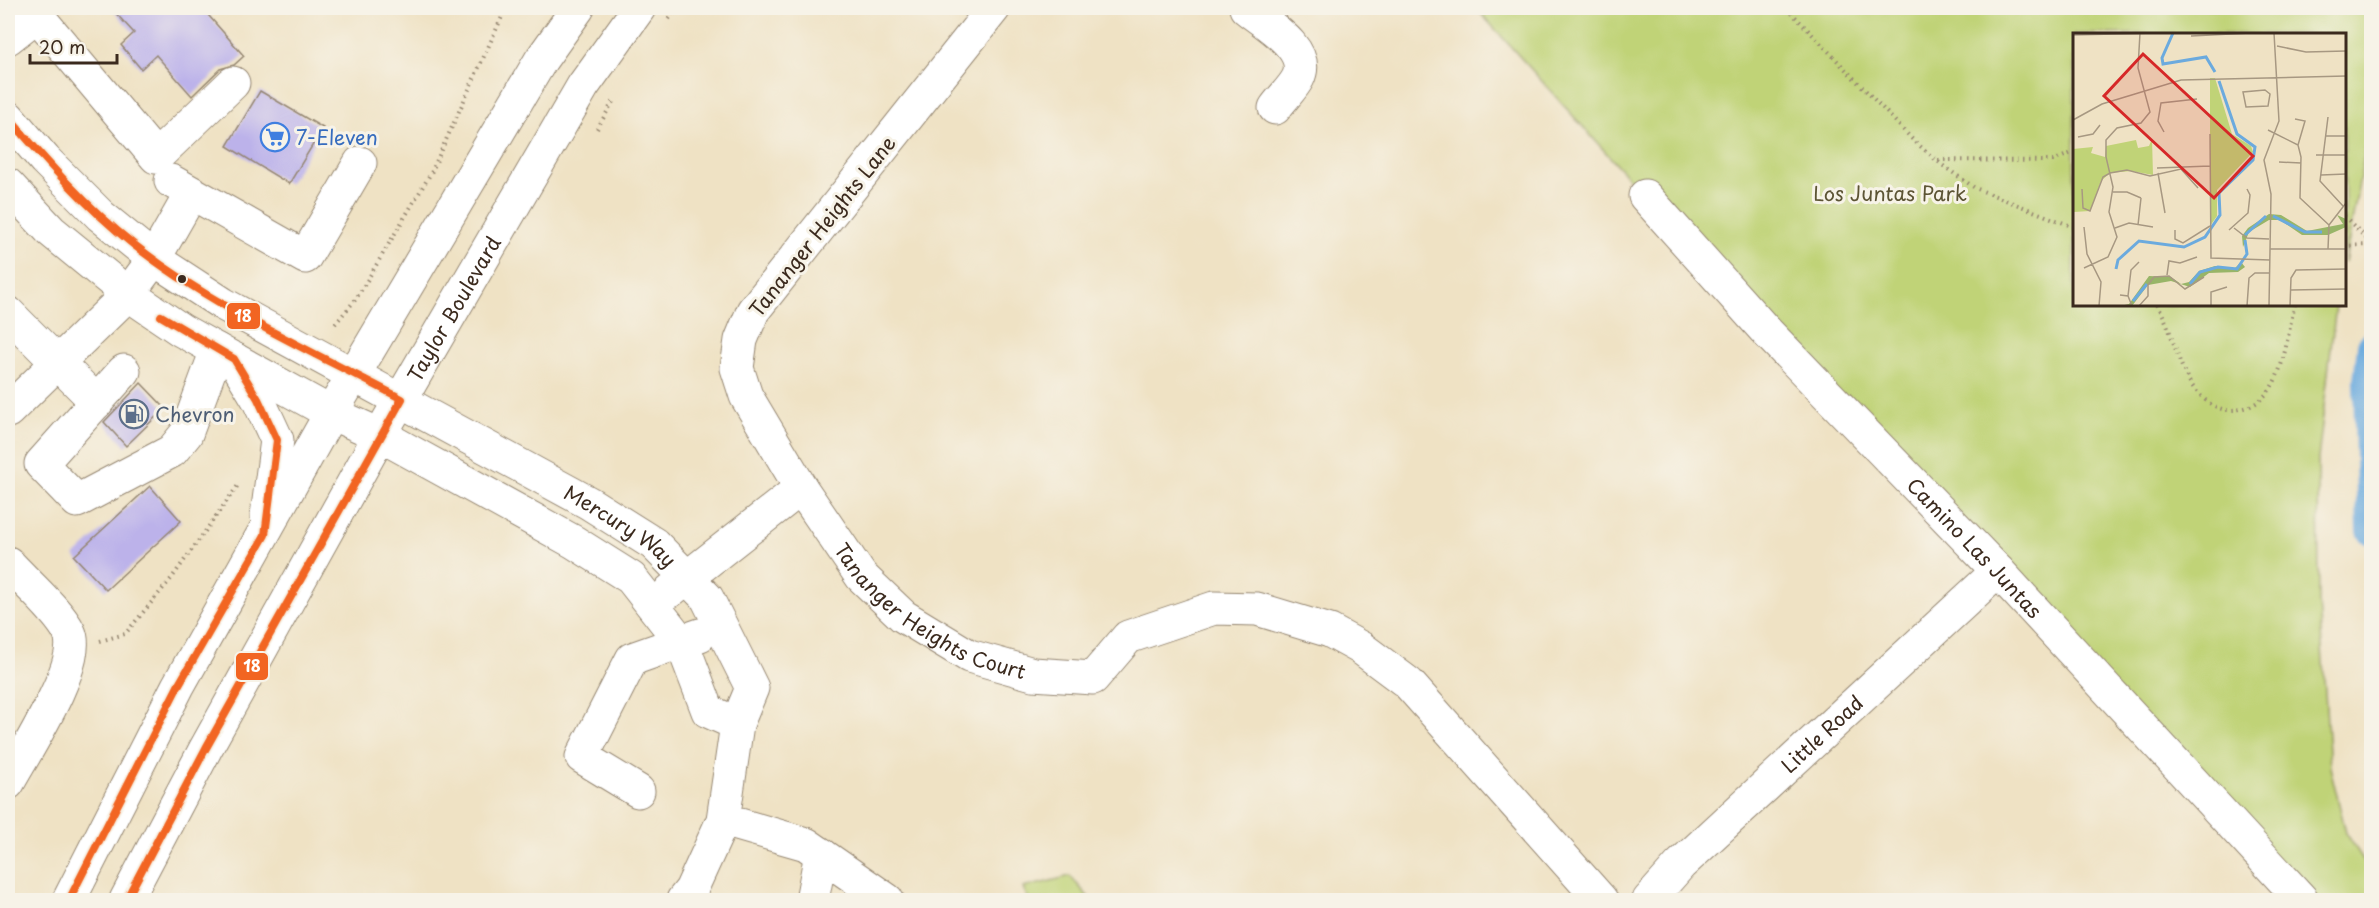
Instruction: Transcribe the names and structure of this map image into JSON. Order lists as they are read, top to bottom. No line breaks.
{"streets":{"street":["Tananger Heights Lane","Taylor Boulevard","Mercury Way","Camino Las Juntas","Tananger Heights Court","Little Road"]},"crossings":[["Tananger Heights Lane","Tananger Heights Court"],["Taylor Boulevard","Mercury Way"],["Camino Las Juntas","Little Road"]],"parks":["Los Juntas Park"],"places":{"supermarket":["7-Eleven"],"fuel station":["Chevron"]},"lines":["transit line 18"],"scale_bar":"20 m"}
